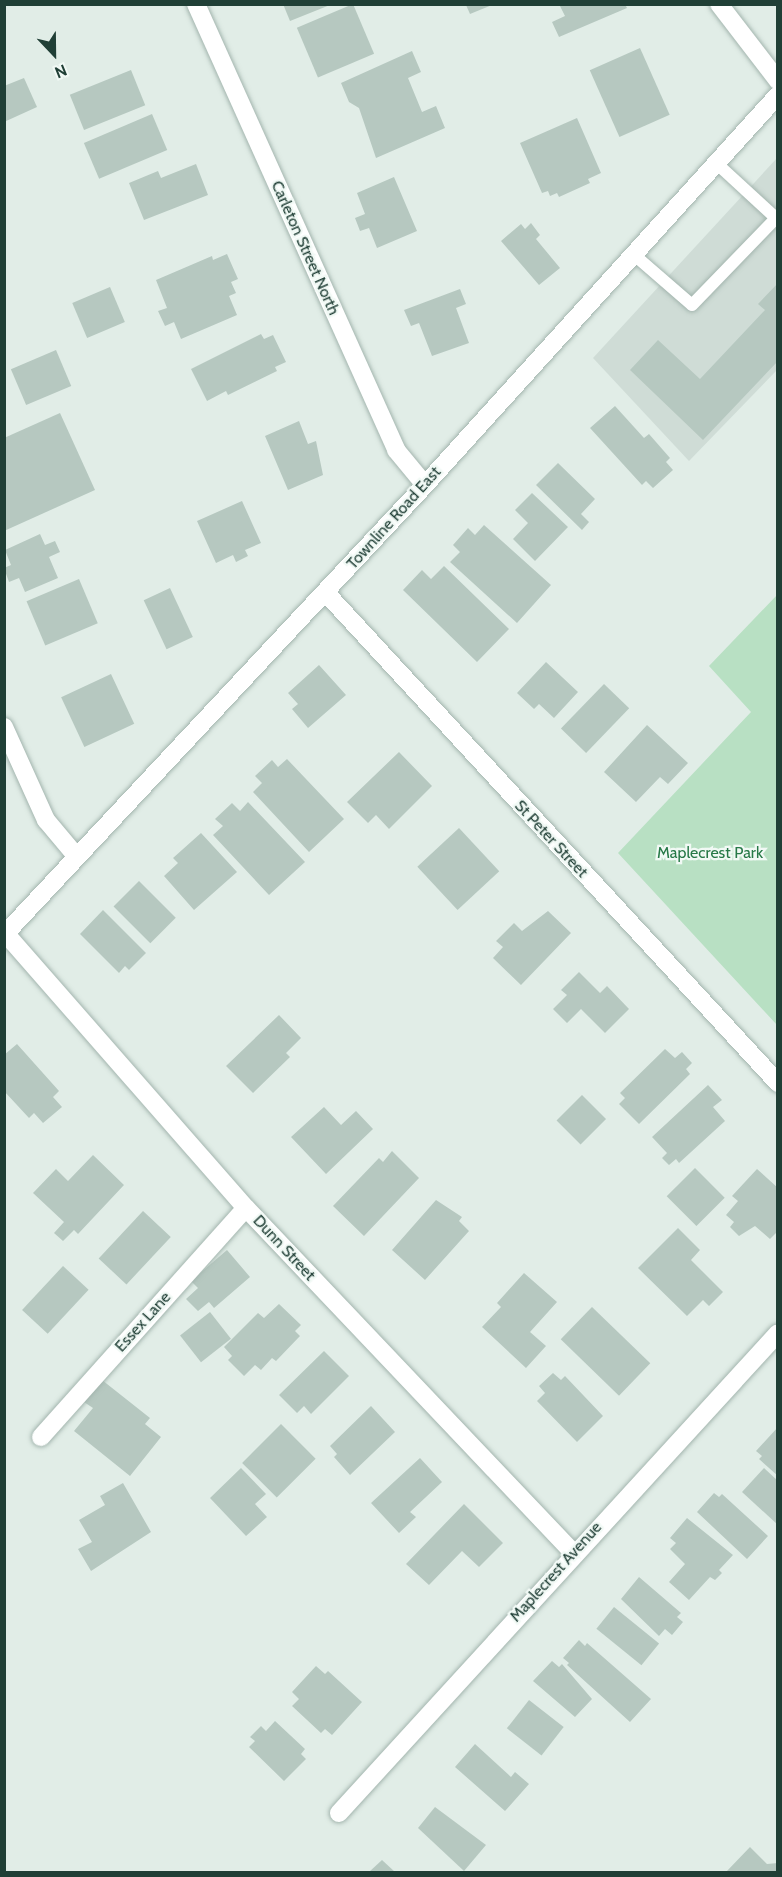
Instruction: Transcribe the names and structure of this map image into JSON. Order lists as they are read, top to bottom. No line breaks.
{"streets":{"street":["Carleton Street North","Townline Road East","St Peter Street","Dunn Street","Essex Lane","Maplecrest Avenue"]},"crossings":[["Carleton Street North","Townline Road East"],["Townline Road East","St Peter Street"],["Townline Road East","Dunn Street"],["Dunn Street","Essex Lane"],["Dunn Street","Maplecrest Avenue"]],"parks":["Maplecrest Park"],"north":"bottom"}
